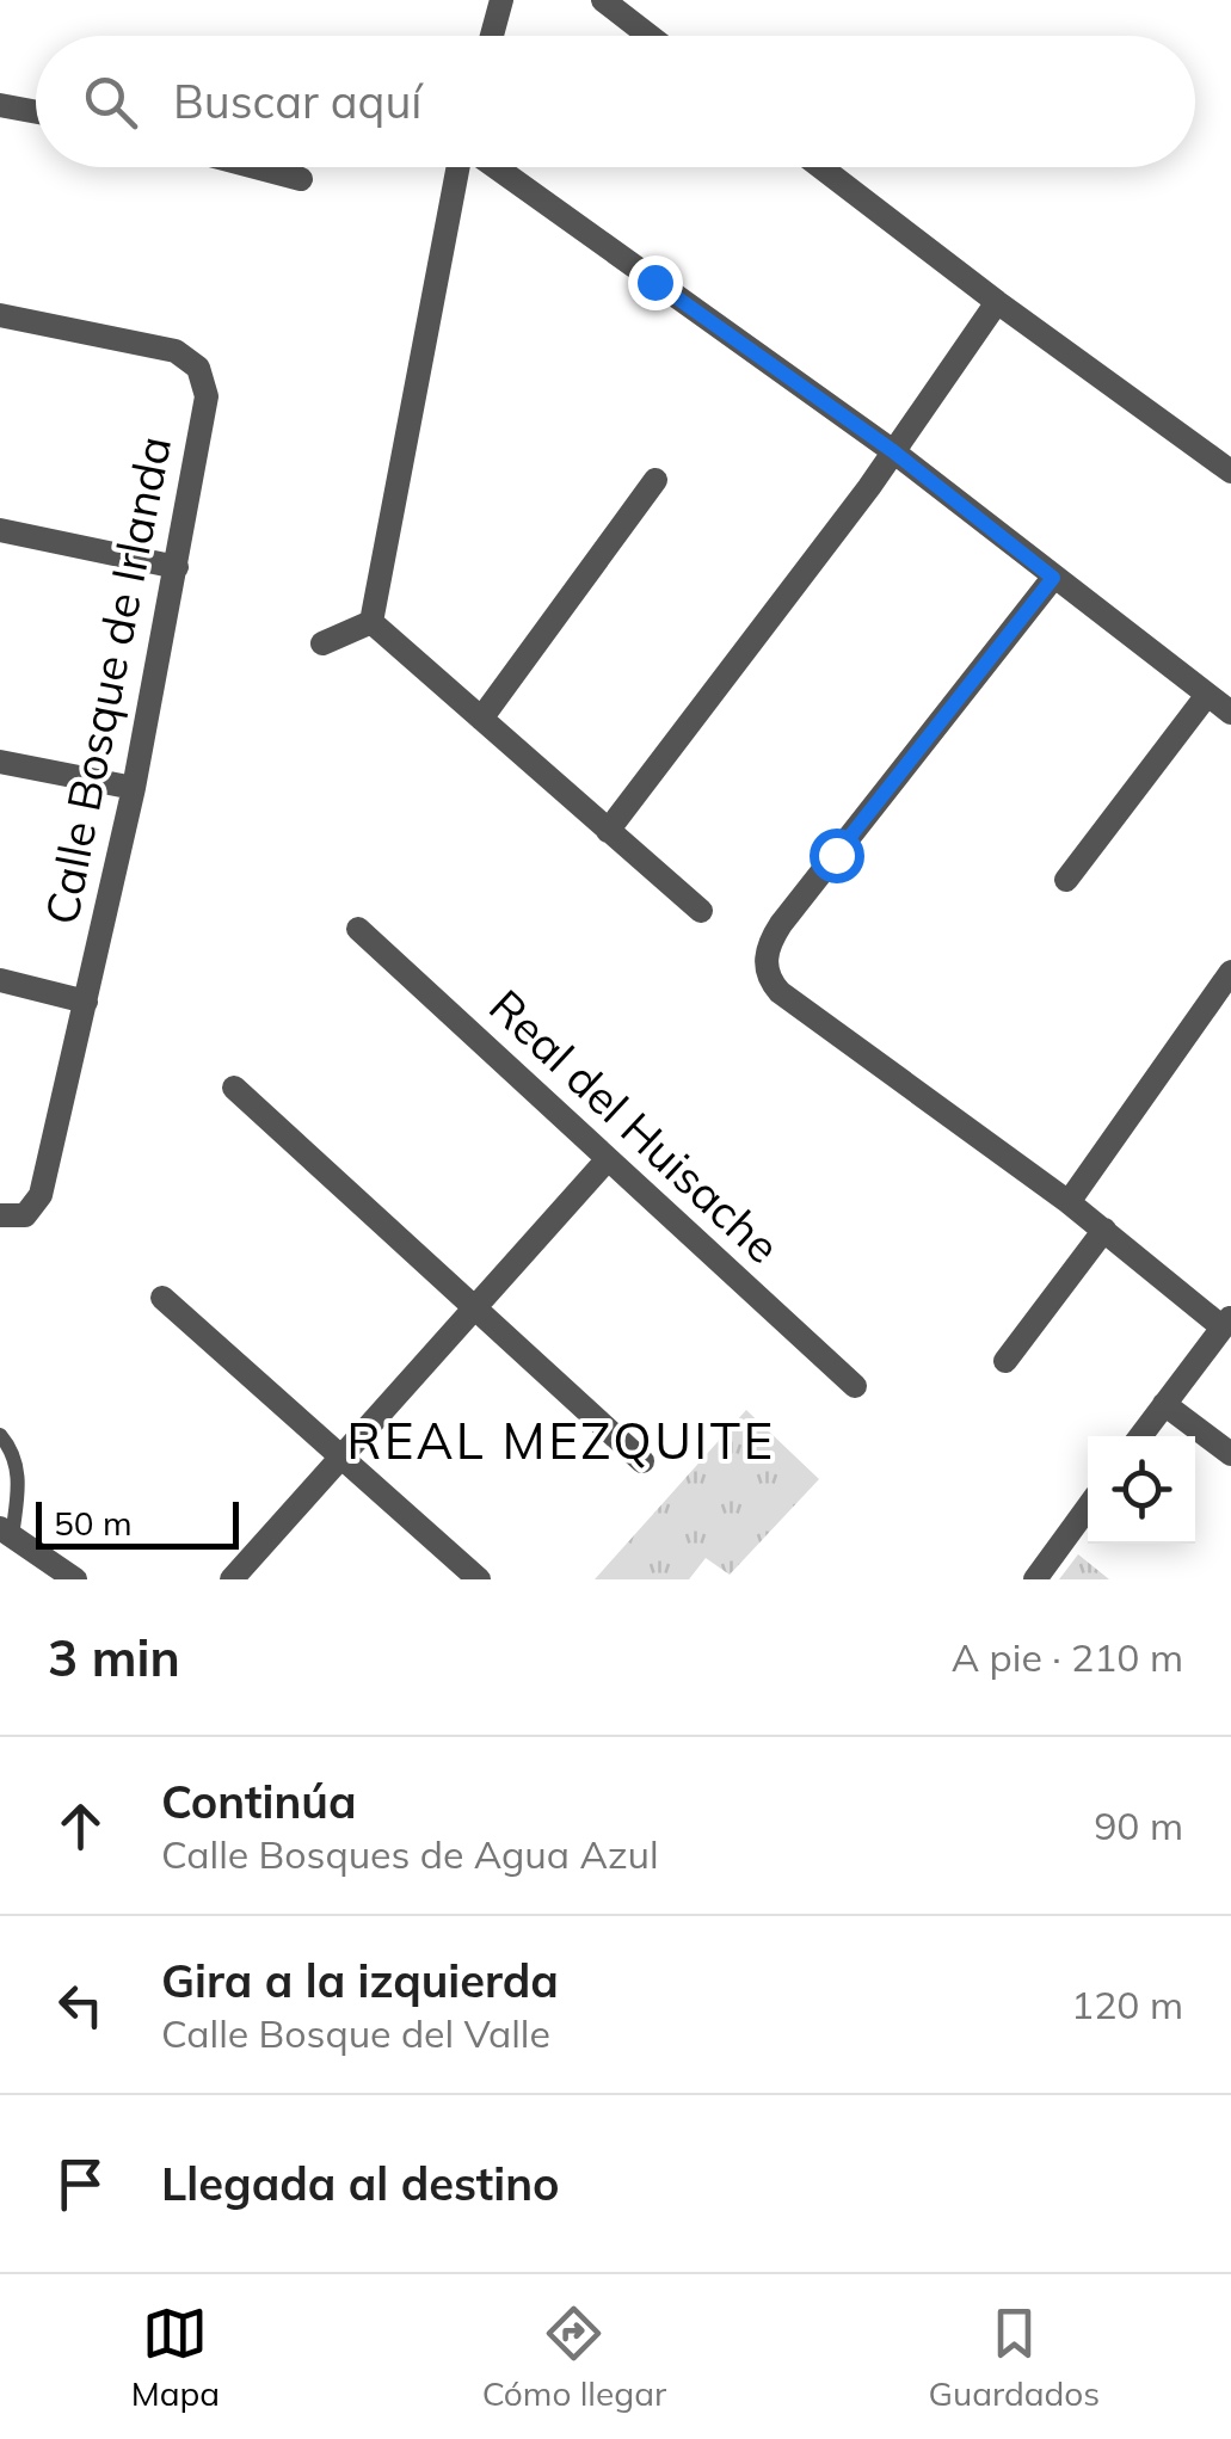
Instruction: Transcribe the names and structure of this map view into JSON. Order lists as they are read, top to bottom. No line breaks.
{"streets":{"street":["Calle Bosque de Irlanda","Real del Huisache"]},"districts":["REAL MEZQUITE"],"scale_bar":"50 m","page":{"search":"Buscar aquí","scale":"50 m","heading":["3 min","A pie · 210 m"],"list":[["Continúa","Calle Bosques de Agua Azul","90 m"],["Gira a la izquierda","Calle Bosque del Valle","120 m"],"Llegada al destino"],"nav":["Mapa","Cómo llegar","Guardados"]}}
